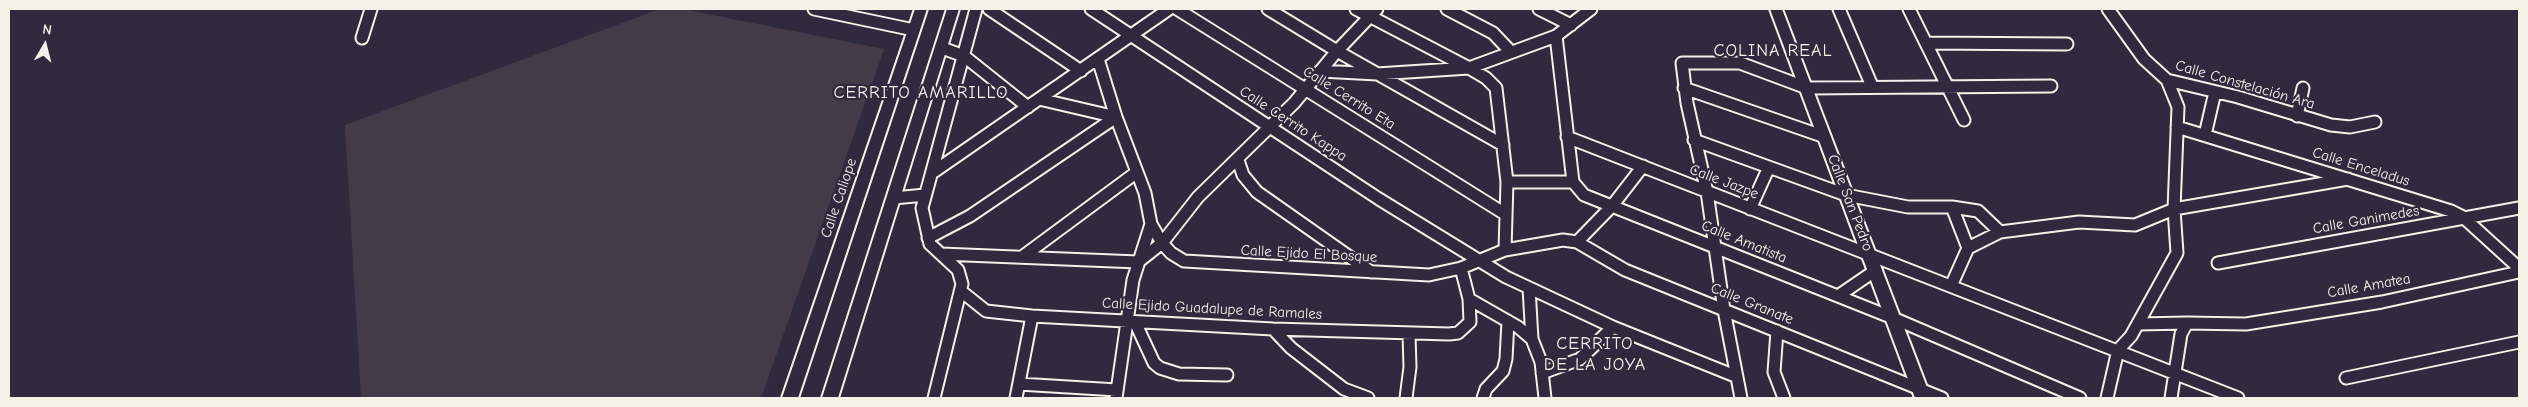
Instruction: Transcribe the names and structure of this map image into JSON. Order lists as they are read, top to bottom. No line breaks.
{"streets":{"street":["Calle Constelación Ara","Calle Cerrito Eta","Calle Cerrito Kappa","Calle Enceladus","Calle Jazpe","Calle Caliope","Calle San Pedro","Calle Ganimedes","Calle Amatista","Calle Ejido El Bosque","Calle Amatea","Calle Granate","Calle Ejido Guadalupe de Ramales"]},"crossings":[["Calle Cerrito Kappa","Calle Ejido El Bosque"],["Calle Enceladus","Calle Ganimedes"],["Calle Enceladus","Calle Amatea"],["Calle Jazpe","Calle San Pedro"],["Calle San Pedro","Calle Amatista"],["Calle San Pedro","Calle Granate"],["Calle Ejido El Bosque","Calle Granate"]],"districts":["COLINA REAL","CERRITO AMARILLO","CERRITO DE LA JOYA"],"north":"top"}
